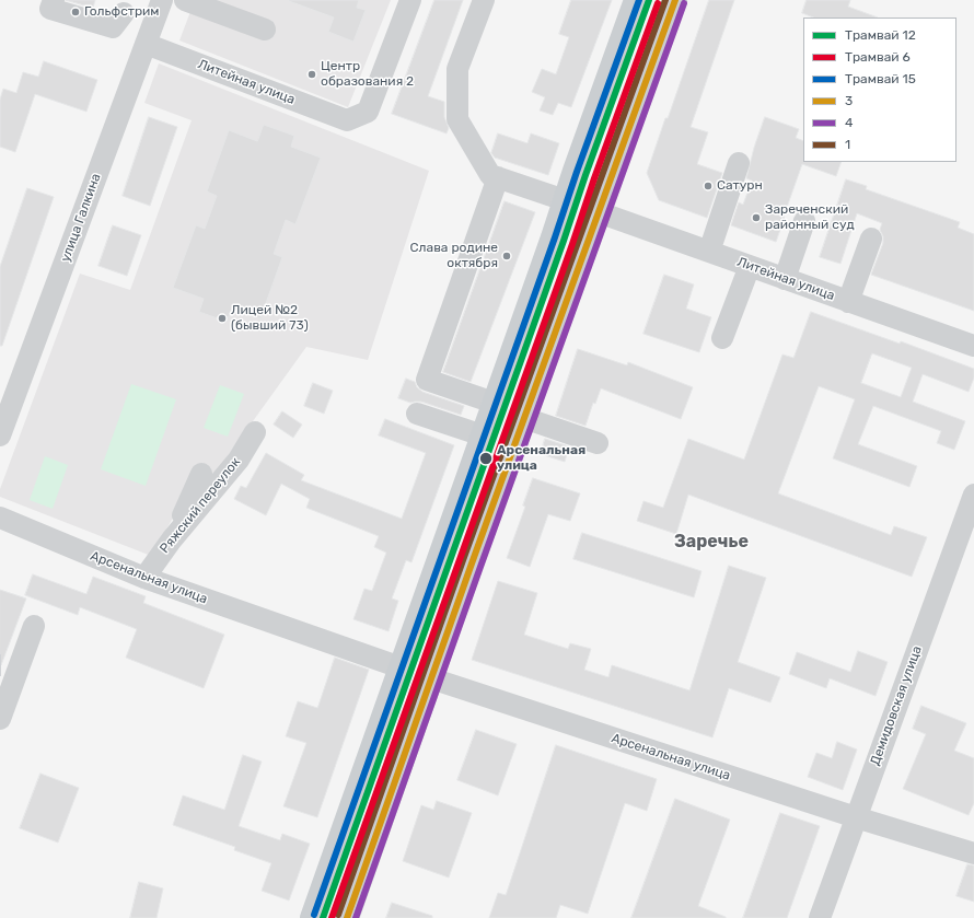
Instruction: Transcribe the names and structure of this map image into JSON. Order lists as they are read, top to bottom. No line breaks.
{"streets":{"main road":["Арсенальная улица"],"street":["Литейная улица","улица Галкина","Ряжский переулок","Демидовская улица"]},"crossings":[["Литейная улица","улица Галкина"],["Ряжский переулок","Арсенальная улица"],["Арсенальная улица","Демидовская улица"]],"districts":["Заречье"],"places":["Гольфстрим","Центр образования 2","Сатурн","Зареченский районный суд","Слава родине октября","Лицей №2 (бывший 73)","Арсенальная улица"],"lines":["tram line 12","tram line 15","transit line 3","transit line 1","tram line 6","transit line 4"],"legend":["Трамвай 12","Трамвай 6","Трамвай 15","3","4","1"]}
